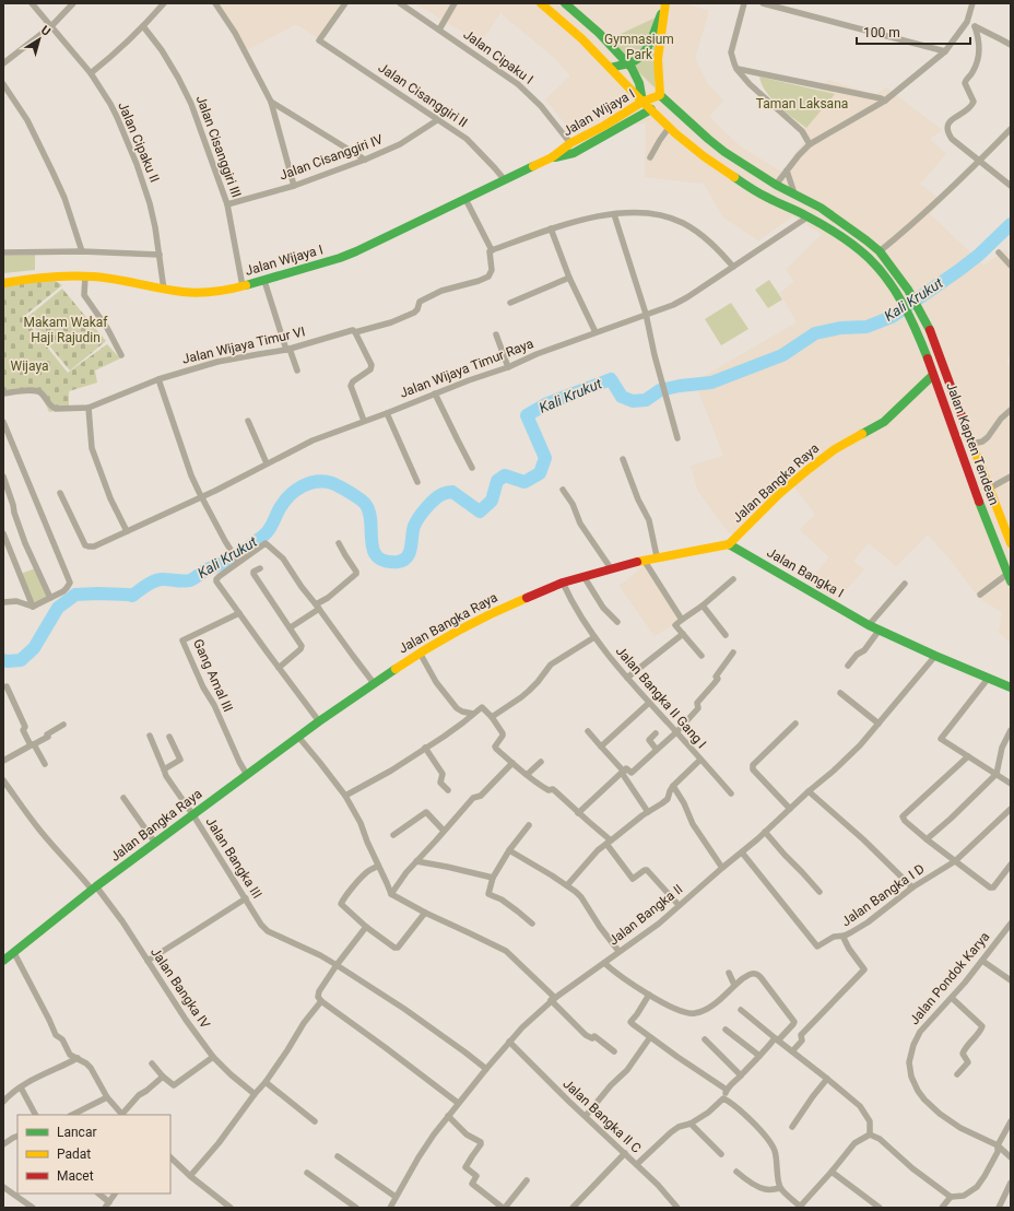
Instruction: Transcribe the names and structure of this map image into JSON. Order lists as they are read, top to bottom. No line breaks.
{"streets":{"main road":["Jalan Wijaya I","Jalan Kapten Tendean","Jalan Bangka Raya","Jalan Bangka I"],"street":["Jalan Cipaku I","Jalan Cisanggiri II","Jalan Cipaku II","Jalan Cisanggiri III","Jalan Cisanggiri IV","Jalan Wijaya Timur VI","Jalan Wijaya Timur Raya","Gang Amal III","Jalan Bangka II Gang I","Jalan Bangka III","Jalan Bangka I D","Jalan Bangka II","Jalan Pondok Karya","Jalan Bangka IV","Jalan Bangka II C"]},"crossings":[["Jalan Cipaku I","Jalan Wijaya I"],["Jalan Cisanggiri II","Jalan Wijaya I"],["Jalan Cisanggiri II","Jalan Cisanggiri IV"],["Jalan Wijaya I","Jalan Cipaku II"],["Jalan Wijaya I","Jalan Cisanggiri III"],["Jalan Wijaya I","Jalan Kapten Tendean"],["Jalan Cisanggiri III","Jalan Cisanggiri IV"],["Jalan Wijaya Timur Raya","Jalan Kapten Tendean"],["Jalan Kapten Tendean","Jalan Bangka Raya"],["Jalan Bangka Raya","Jalan Bangka I"],["Jalan Bangka Raya","Gang Amal III"],["Jalan Bangka Raya","Jalan Bangka II Gang I"],["Jalan Bangka Raya","Jalan Bangka III"],["Jalan Bangka Raya","Jalan Bangka IV"],["Jalan Bangka I","Jalan Bangka II"],["Jalan Bangka III","Jalan Bangka II"],["Jalan Bangka II","Jalan Bangka II C"]],"water":["Kali Krukut"],"parks":["Gymnasium Park","Taman Laksana","Makam Wakaf Haji Rajudin","Wijaya"],"legend":["Lancar","Padat","Macet"],"scale_bar":"100 m","north":"top right"}
